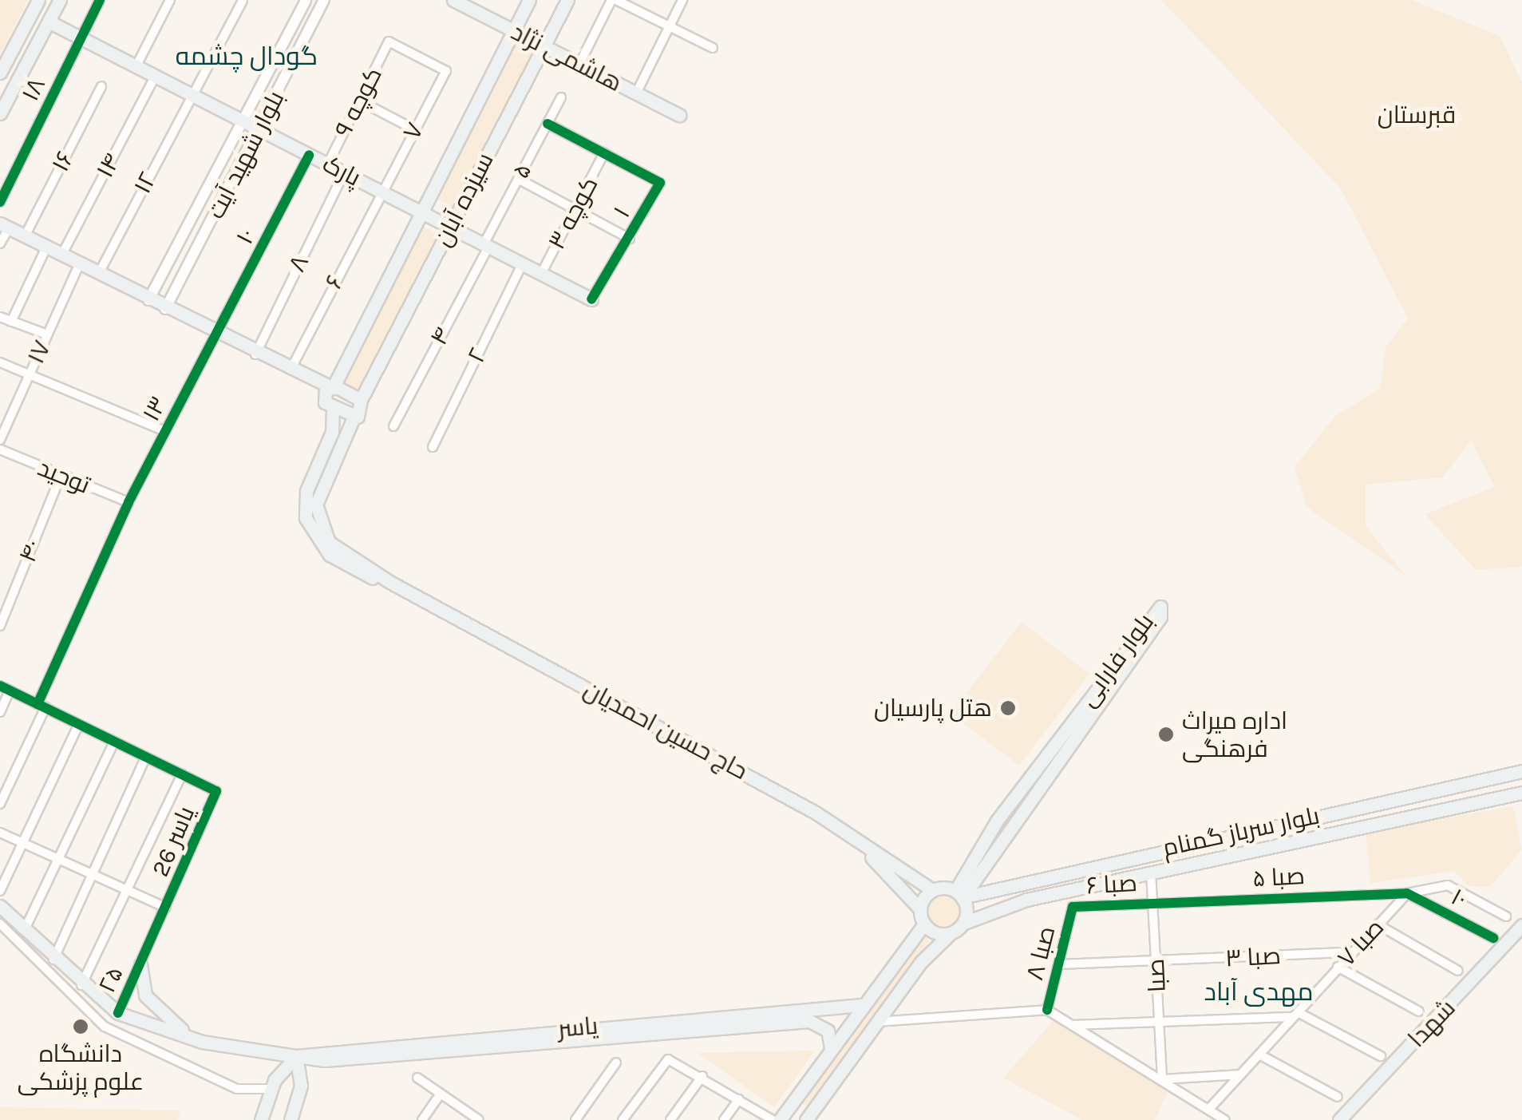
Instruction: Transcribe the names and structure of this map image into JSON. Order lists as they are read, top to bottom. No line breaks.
{"streets":{"main road":["هاشمی نژاد","پارک","سیزده آبان","بلوار فارابی","حاج حسین احمدیان","بلوار سرباز گمنام","شهدا","یاسر"],"street":["۱۸","کوچه ۹","۷","بلوار شهید آیت","۱۶","۱۴","۵","۱۲","۱","کوچه ۳","۱۰","۸","۶","۴","۱۷","۲","۱۳","توحید","۴۰","یاسر 26","صبا ۵","صبا ۶","صبا ۷","صبا ۸","صبا ۳","صبا","۲۵"]},"crossings":[["هاشمی نژاد","سیزده آبان"],["۱۸","پارک"],["کوچه ۹","۷"],["کوچه ۹","پارک"],["۷","پارک"],["۷","۶"],["بلوار شهید آیت","پارک"],["۱۴","پارک"],["پارک","۵"],["پارک","۱۲"],["پارک","سیزده آبان"],["پارک","۱"],["پارک","کوچه ۳"],["پارک","۱۰"],["پارک","۸"],["پارک","۶"],["پارک","۴"],["پارک","۲"],["۵","۴"],["سیزده آبان","حاج حسین احمدیان"],["۱","کوچه ۳"],["۱۰","۱۳"],["۱۰","صبا ۵"],["۱۰","صبا ۷"],["۱۳","توحید"],["توحید","۴۰"],["بلوار فارابی","حاج حسین احمدیان"],["بلوار فارابی","بلوار سرباز گمنام"],["حاج حسین احمدیان","بلوار سرباز گمنام"],["بلوار سرباز گمنام","صبا"],["یاسر 26","۲۵"],["صبا ۵","صبا ۶"],["صبا ۵","صبا ۷"],["صبا ۵","صبا"],["صبا ۶","صبا ۸"],["صبا ۶","صبا"],["صبا ۷","صبا ۳"],["صبا ۸","صبا ۳"],["صبا ۳","صبا"],["۲۵","یاسر"]],"districts":["گودال چشمه","مهدی آباد"],"parks":["قبرستان"],"places":["هتل پارسیان","اداره میراث فرهنگی","دانشگاه علوم پزشکی"]}
